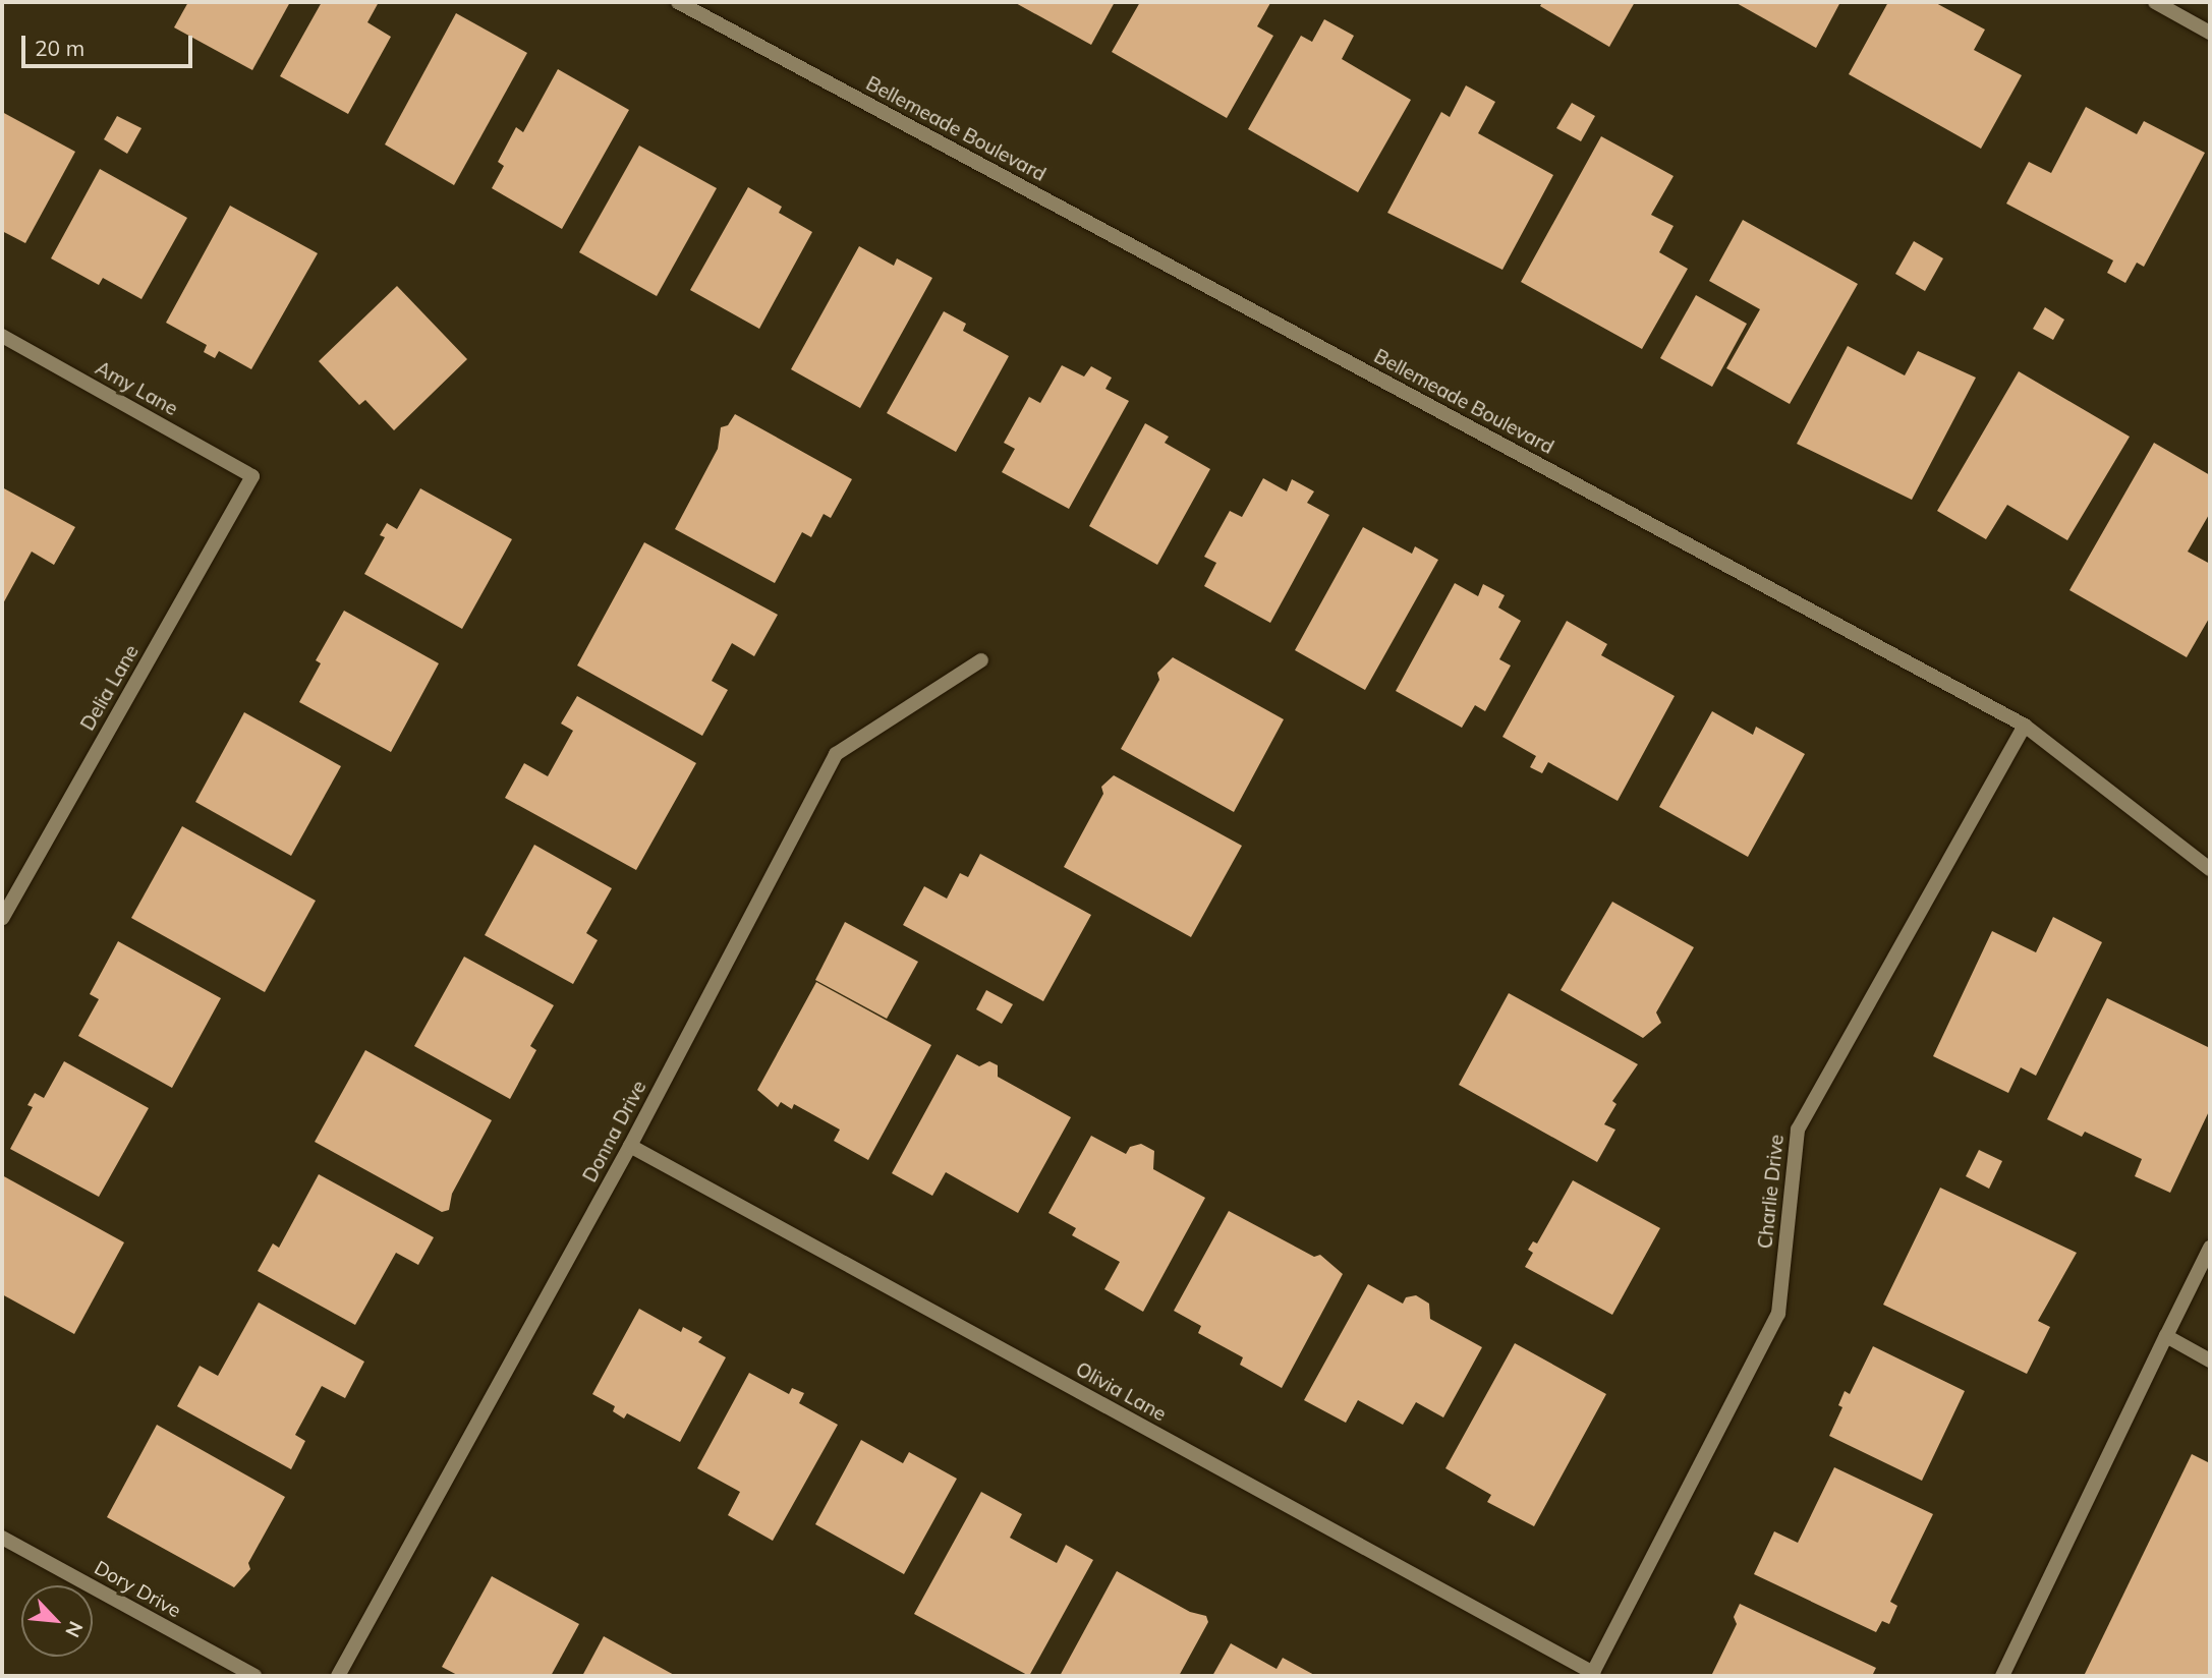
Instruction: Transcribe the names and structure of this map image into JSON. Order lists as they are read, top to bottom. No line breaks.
{"streets":{"street":["Bellemeade Boulevard","Amy Lane","Delia Lane","Donna Drive","Charlie Drive","Olivia Lane","Dory Drive"]},"crossings":[["Bellemeade Boulevard","Charlie Drive"],["Amy Lane","Delia Lane"],["Donna Drive","Olivia Lane"],["Charlie Drive","Olivia Lane"]],"scale_bar":"20 m","north":"bottom right"}
